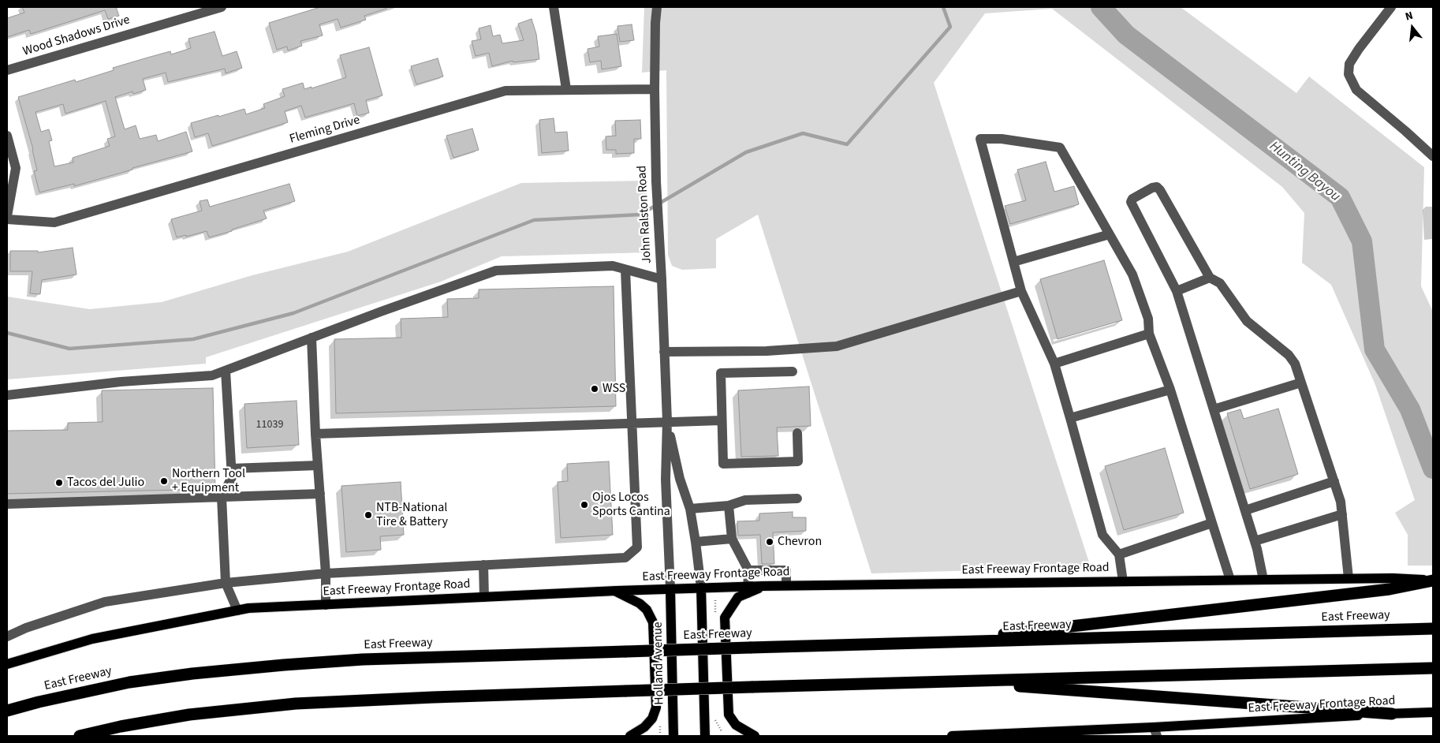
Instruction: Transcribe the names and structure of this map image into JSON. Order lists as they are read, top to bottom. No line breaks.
{"streets":{"highway":["East Freeway"],"main road":["John Ralston Road","East Freeway Frontage Road","Holland Avenue"],"street":["Wood Shadows Drive","Fleming Drive"]},"crossings":[["Fleming Drive","John Ralston Road"],["John Ralston Road","East Freeway Frontage Road"],["John Ralston Road","Holland Avenue"],["East Freeway Frontage Road","Holland Avenue"]],"water":["Hunting Bayou"],"places":["WSS","Northern Tool + Equipment","Tacos del Julio","Ojos Locos Sports Cantina","NTB-National Tire & Battery","Chevron"],"house_numbers":["11039"],"north":"top"}
